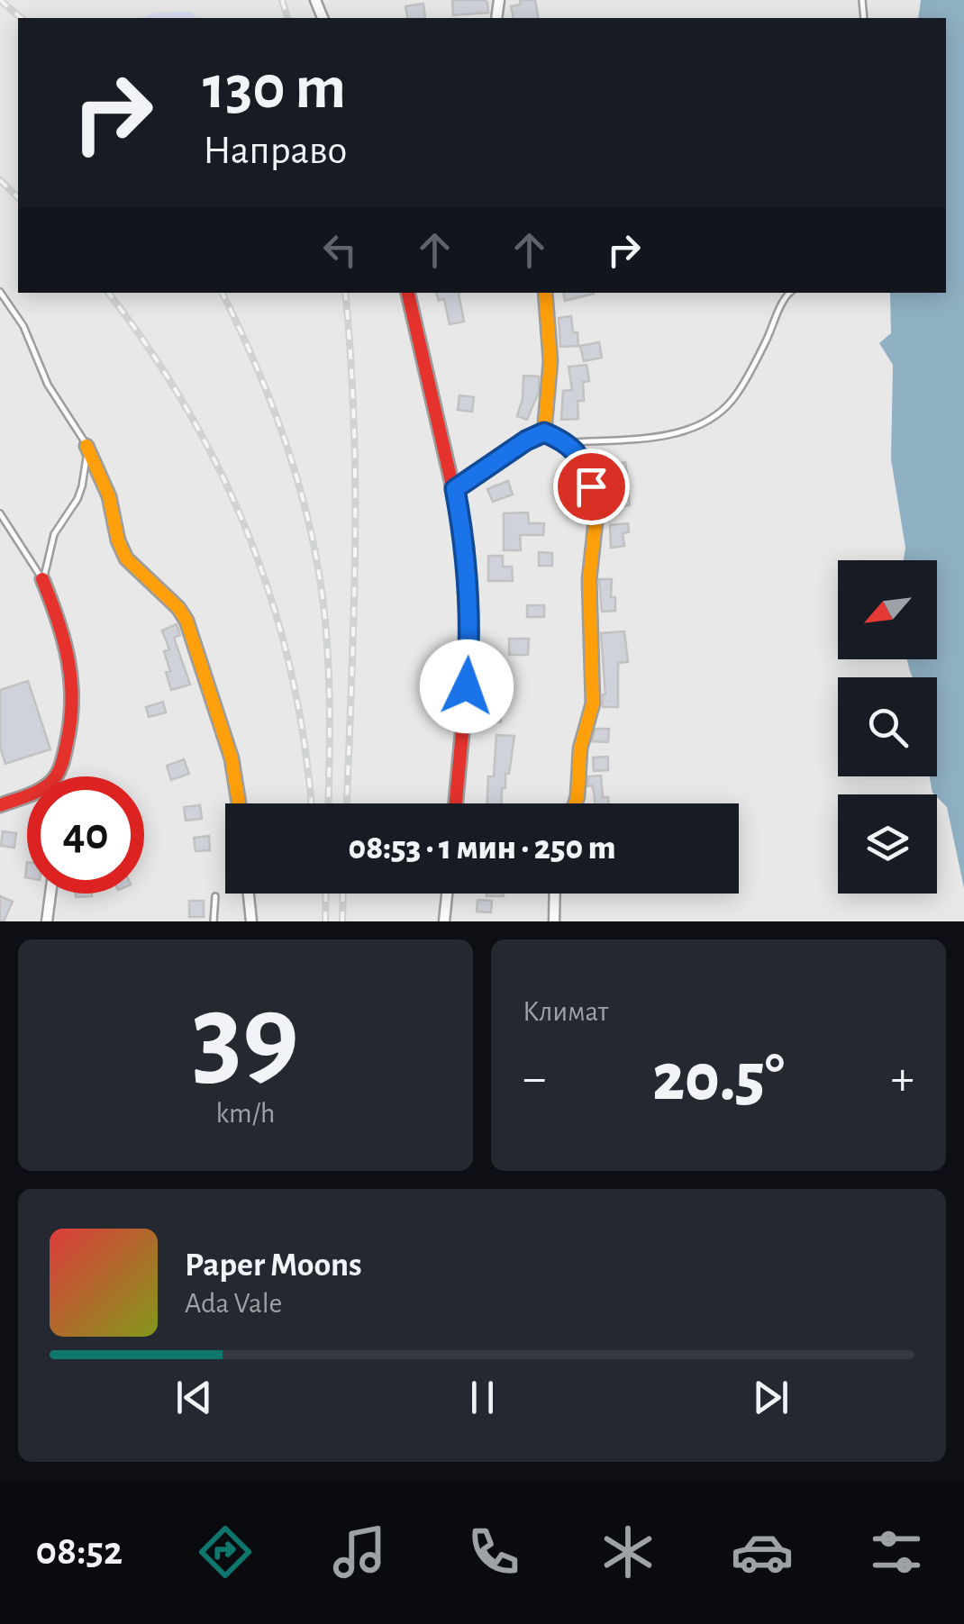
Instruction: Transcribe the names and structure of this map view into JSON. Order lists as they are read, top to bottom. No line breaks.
{"north":"bottom left","page":{"turn":["130 m","Направо"],"limit":"40","trip":"08:53 · 1 мин · 250 m","tile":[["39","km/h"],"Климат"],"heat":["−","20.5°","+"],"song":["Paper Moons","Ada Vale"],"tabs":"08:52"}}
